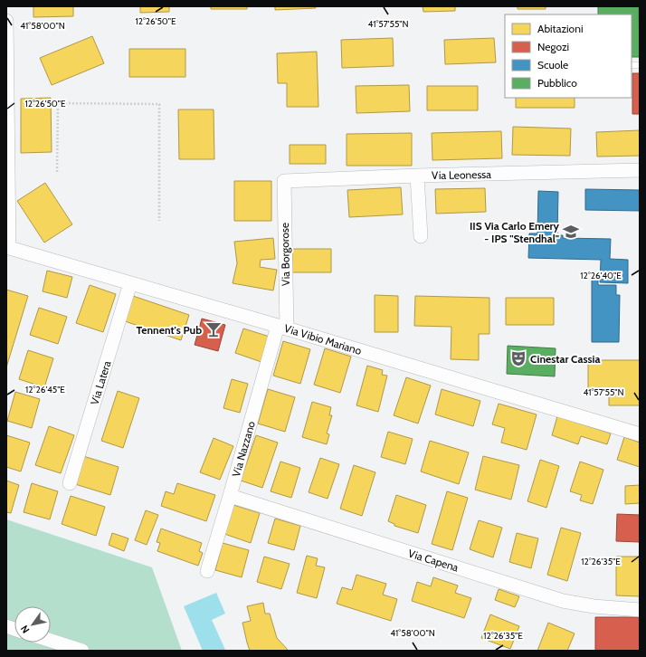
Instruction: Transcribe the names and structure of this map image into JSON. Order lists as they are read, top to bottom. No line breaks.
{"streets":{"street":["Via Leonessa","Via Borgorose","Via Vibio Mariano","Via Latera","Via Nazzano","Via Capena"]},"crossings":[["Via Leonessa","Via Borgorose"],["Via Borgorose","Via Vibio Mariano"],["Via Borgorose","Via Nazzano"],["Via Vibio Mariano","Via Latera"],["Via Vibio Mariano","Via Nazzano"],["Via Nazzano","Via Capena"]],"places":{"school or university":["IIS Via Carlo Emery - IPS \"Stendhal\""],"bar":["Tennent's Pub"],"theatre":["Cinestar Cassia"]},"legend":["Abitazioni","Negozi","Scuole","Pubblico"],"north":"bottom left","coordinates":["12°26'50\"E","41°57'55\"N","41°58'00\"N","12°26'40\"E","12°26'45\"E","12°26'35\"E"]}
